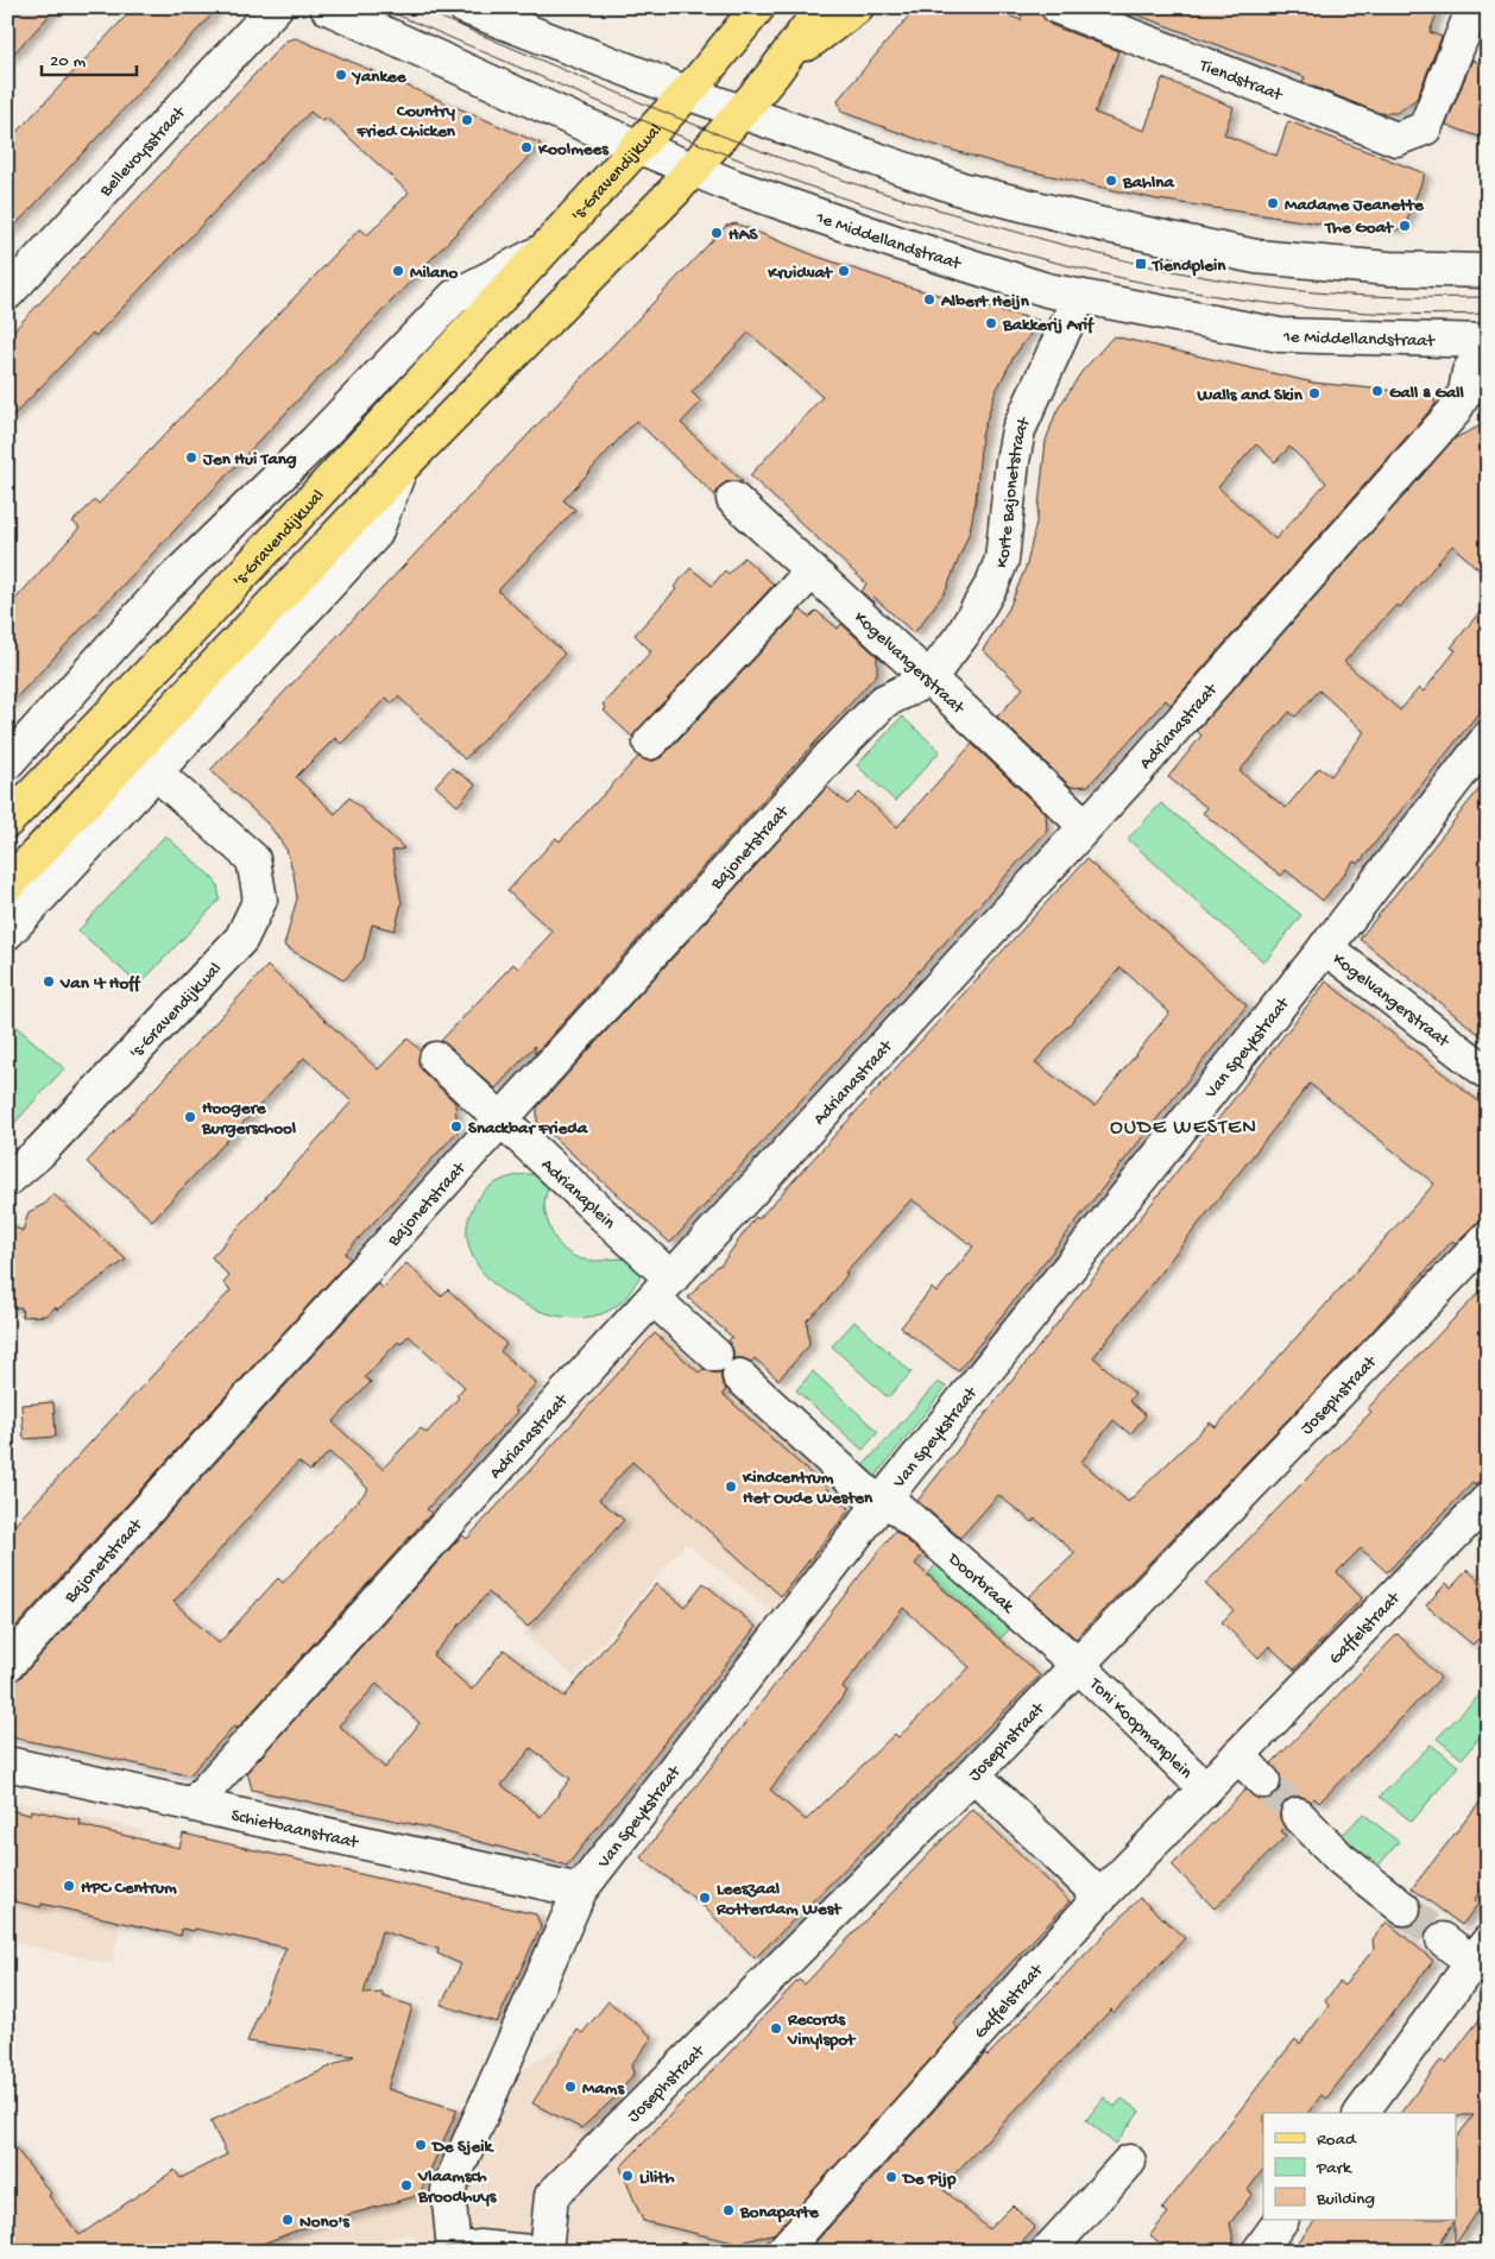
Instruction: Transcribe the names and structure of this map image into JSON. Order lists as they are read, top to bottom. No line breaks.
{"streets":{"main road":["'s-Gravendijkwal"],"street":["Tiendstraat","Bellevoysstraat","1e Middellandstraat","Korte Bajonetstraat","Kogelvangerstraat","Adrianastraat","Bajonetstraat","Van Speykstraat","Adrianaplein","Josephstraat","Doorbraak","Gaffelstraat","Toni Koopmanplein","Schietbaanstraat"]},"crossings":[["'s-Gravendijkwal","1e Middellandstraat"],["1e Middellandstraat","Korte Bajonetstraat"],["1e Middellandstraat","Adrianastraat"],["Korte Bajonetstraat","Kogelvangerstraat"],["Korte Bajonetstraat","Bajonetstraat"],["Kogelvangerstraat","Adrianastraat"],["Kogelvangerstraat","Bajonetstraat"],["Kogelvangerstraat","Van Speykstraat"],["Adrianastraat","Adrianaplein"],["Adrianastraat","Doorbraak"],["Adrianastraat","Schietbaanstraat"],["Bajonetstraat","Adrianaplein"],["Van Speykstraat","Doorbraak"],["Van Speykstraat","Schietbaanstraat"],["Adrianaplein","Doorbraak"],["Josephstraat","Doorbraak"],["Josephstraat","Toni Koopmanplein"],["Doorbraak","Toni Koopmanplein"],["Gaffelstraat","Toni Koopmanplein"]],"districts":["OUDE WESTEN"],"places":{"other":["Yankee","Country Fried Chicken","Koolmees","Bahlna","Madame Jeanette","The Goat","HAS","Milano","Kruidvat","Albert Heijn","Bakkerij Arif","Gall & Gall","Walls and Skin","Jen Hui Tang","Van 't Hoff","Hoogere Burgerschool","Snackbar Frieda","Kindcentrum Het Oude Westen","HPC Centrum","Leeszaal Rotterdam West","Records Vinylspot","Mams","De Sjeik","Lilith","De Pijp","Vlaamsch Broodhuys","Bonaparte","Nono's"],"transit":["Tiendplein"]},"legend":["Road","Park","Building"],"scale_bar":"20 m"}
